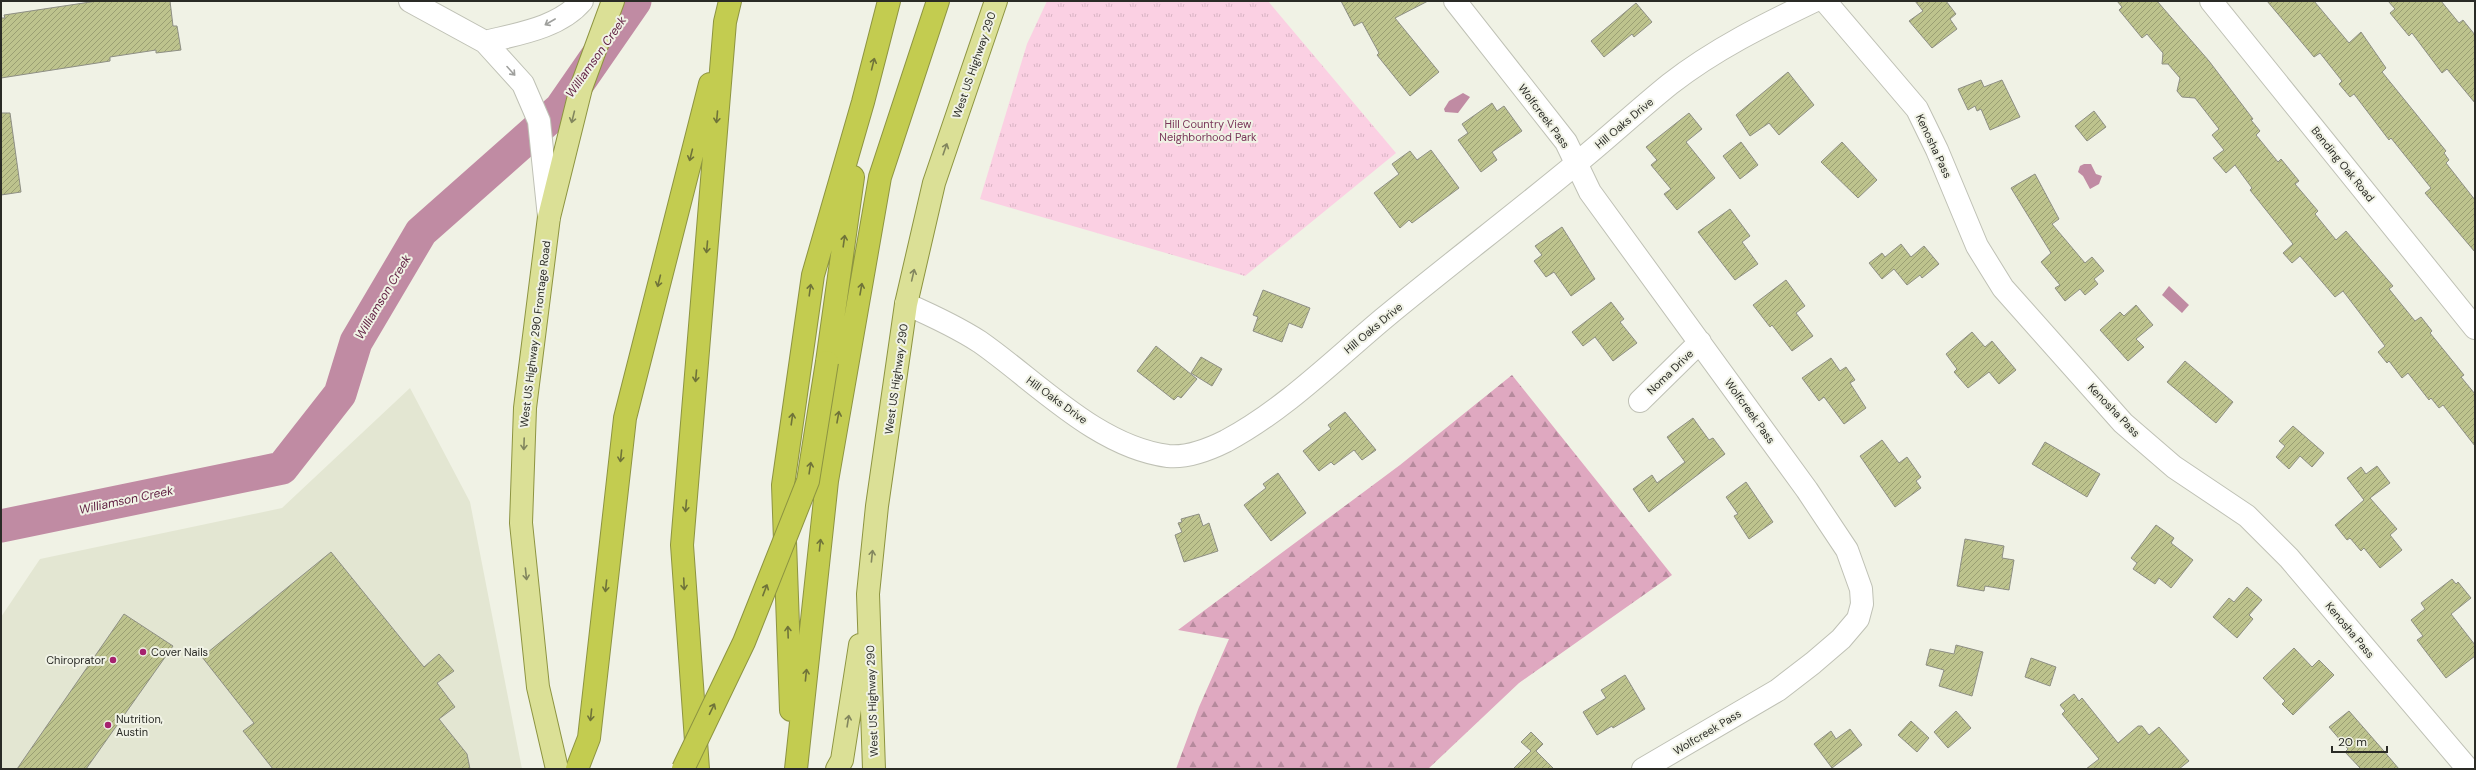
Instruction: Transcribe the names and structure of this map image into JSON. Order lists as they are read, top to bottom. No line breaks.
{"streets":{"main road":["West US Highway 290","West US Highway 290 Frontage Road"],"street":["Wolfcreek Pass","Hill Oaks Drive","Kenosha Pass","Bending Oak Road","Noma Drive"]},"crossings":[["West US Highway 290","Hill Oaks Drive"],["Wolfcreek Pass","Hill Oaks Drive"],["Wolfcreek Pass","Noma Drive"]],"one_way":["West US Highway 290","West US Highway 290 Frontage Road"],"water":["Williamson Creek"],"parks":["Hill Country View Neighborhood Park"],"places":["Cover Nails","Chiroprator","Nutrition, Austin"],"scale_bar":"20 m"}
